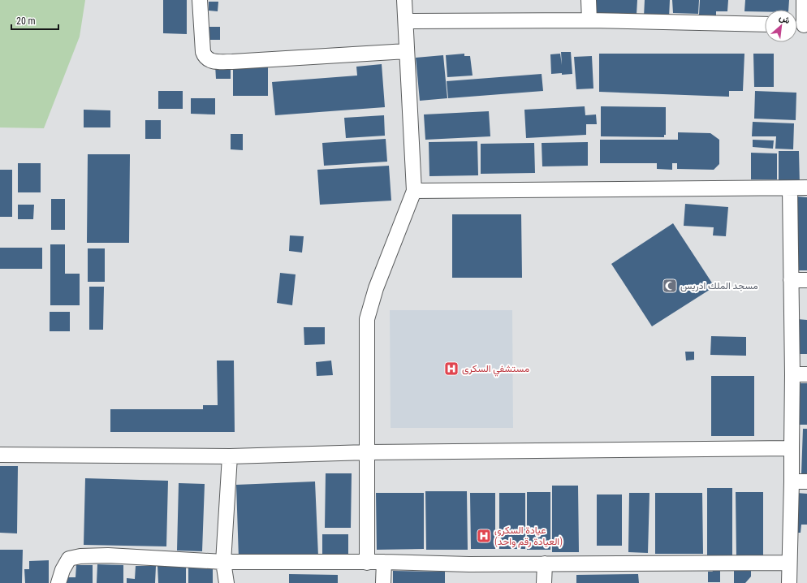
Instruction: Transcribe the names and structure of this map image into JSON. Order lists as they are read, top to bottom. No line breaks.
{"places":{"mosque":["مسجد الملك ادريس"],"hospital":["مستشفي السكرى","عيادة السكري (العيادة رقم واحد)"]},"scale_bar":"20 m","north":"top right"}
